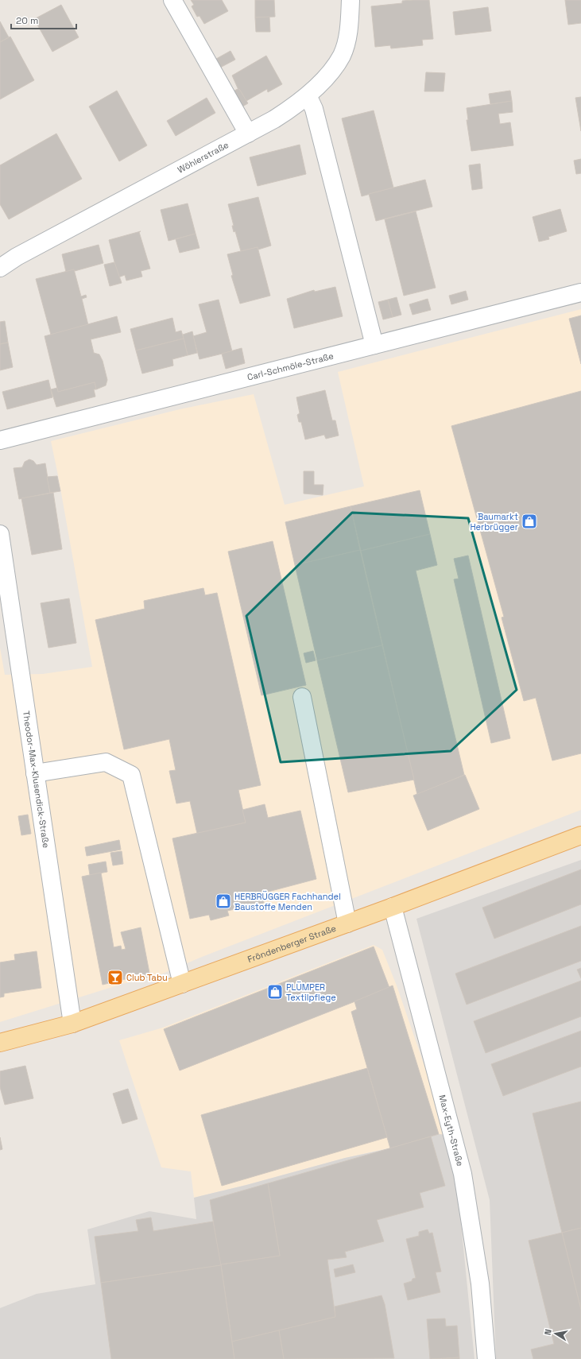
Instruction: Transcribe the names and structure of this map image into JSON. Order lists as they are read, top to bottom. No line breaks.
{"streets":{"main road":["Fröndenberger Straße"],"street":["Wöhlerstraße","Carl-Schmöle-Straße","Theodor-Max-Klusendick-Straße","Max-Eyth-Straße"]},"crossings":[["Theodor-Max-Klusendick-Straße","Fröndenberger Straße"],["Fröndenberger Straße","Max-Eyth-Straße"]],"places":{"shop":["Baumarkt Herbrügger","HERBRÜGGER Fachhandel Baustoffe Menden","PLÜMPER Textilpflege"],"bar":["Club Tabu"]},"scale_bar":"20 m","north":"left"}
